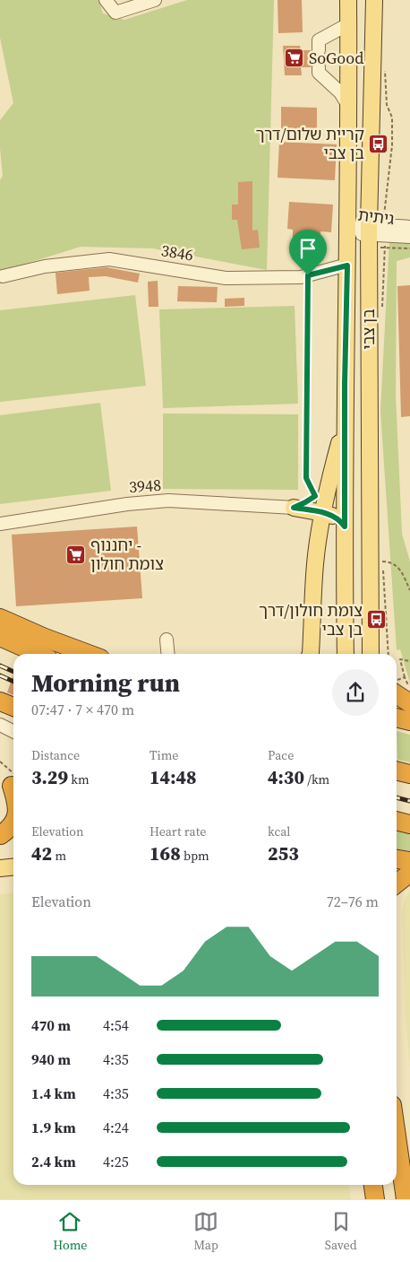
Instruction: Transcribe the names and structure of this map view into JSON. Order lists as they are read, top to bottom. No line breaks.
{"streets":{"main road":["בן צבי"],"street":["גיתית","3846","3948"]},"crossings":[["גיתית","בן צבי"],["3846","בן צבי"]],"places":{"supermarket":["SoGood","יחננוף - צומת חולון"],"bus stop":["קריית שלום/דרך בן צבי","צומת חולון/דרך בן צבי"]},"page":{"heading":["Morning run","07:47 · 7 × 470 m"],"stats":[["Distance","3.29 km"],["Time","14:48"],["Pace","4:30 /km"],["Elevation","42 m"],["Heart rate","168 bpm"],["kcal","253"]],"chart":["Elevation","72–76 m"],"list":[{"name":"470 m","note":"4:54"},{"name":"940 m","note":"4:35"},{"name":"1.4 km","note":"4:35"},{"name":"1.9 km","note":"4:24"},{"name":"2.4 km","note":"4:25"}],"tabs":["Home","Map","Saved"]}}
